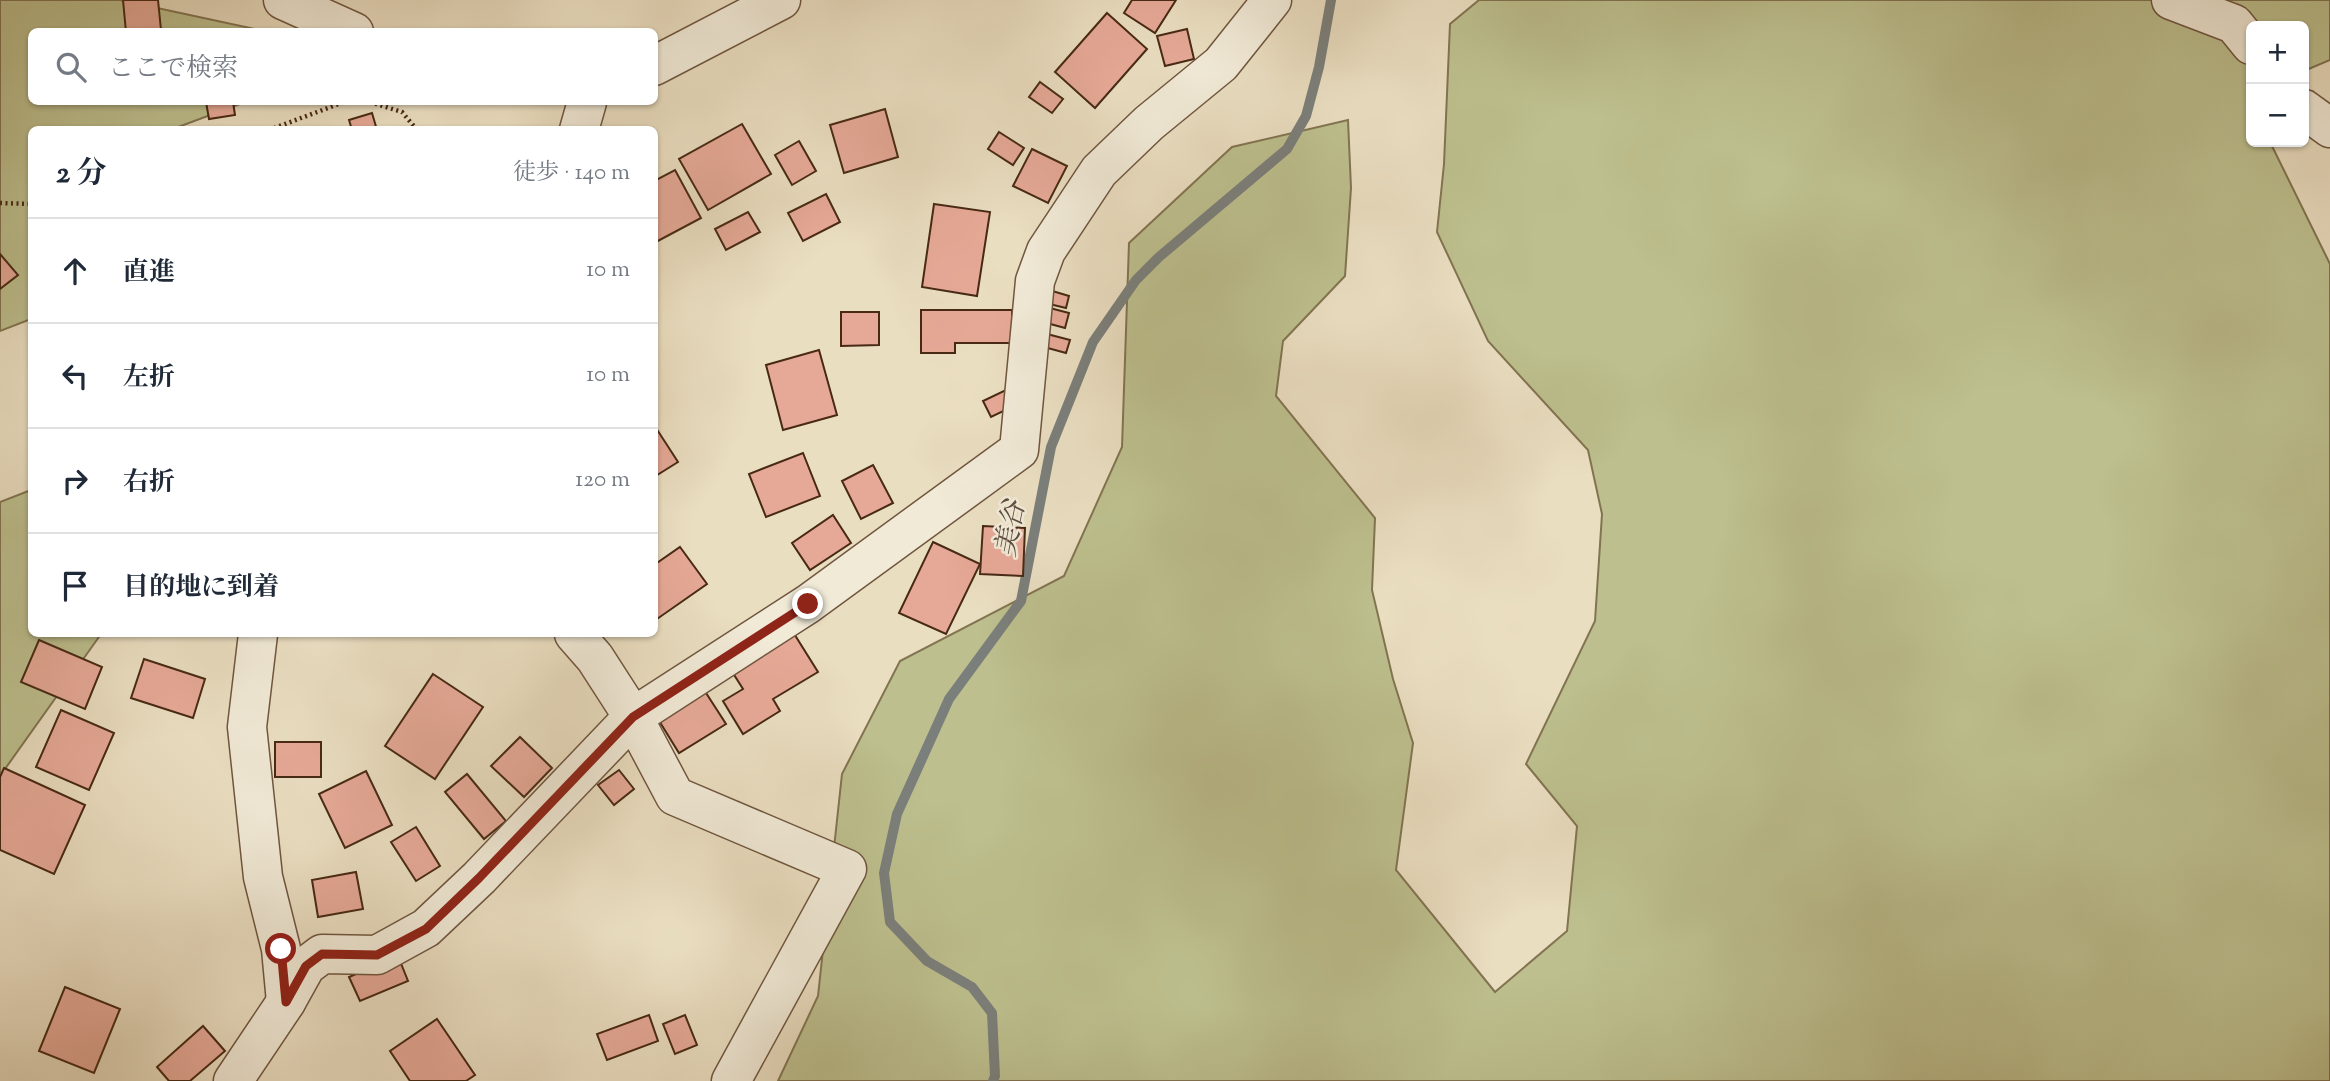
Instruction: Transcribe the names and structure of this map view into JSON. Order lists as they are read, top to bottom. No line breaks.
{"water":["美谷"],"page":{"map_buttons":["+","−"],"search":"ここで検索","heading":["2 分","徒歩 · 140 m"],"list":[["直進","10 m"],["左折","10 m"],["右折","120 m"],"目的地に到着"]}}
